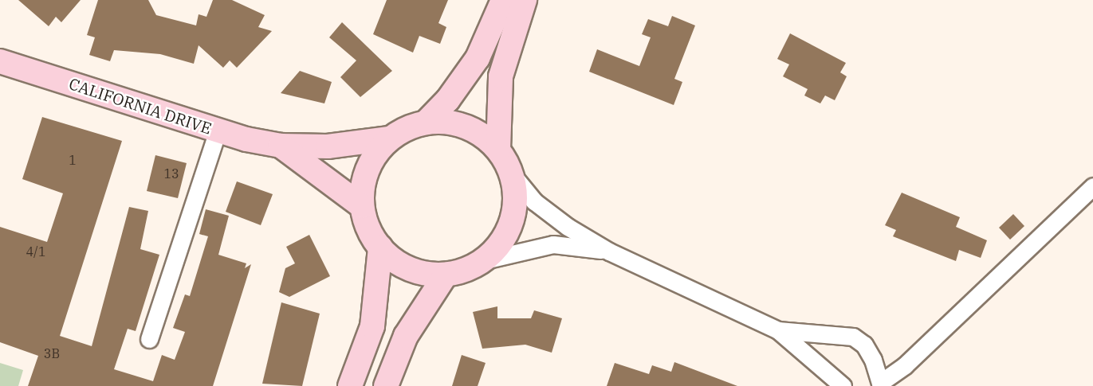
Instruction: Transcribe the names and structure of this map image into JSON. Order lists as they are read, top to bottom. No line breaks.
{"streets":{"street":["CALIFORNIA DRIVE"]},"house_numbers":["1","13","4/1","3B"]}
